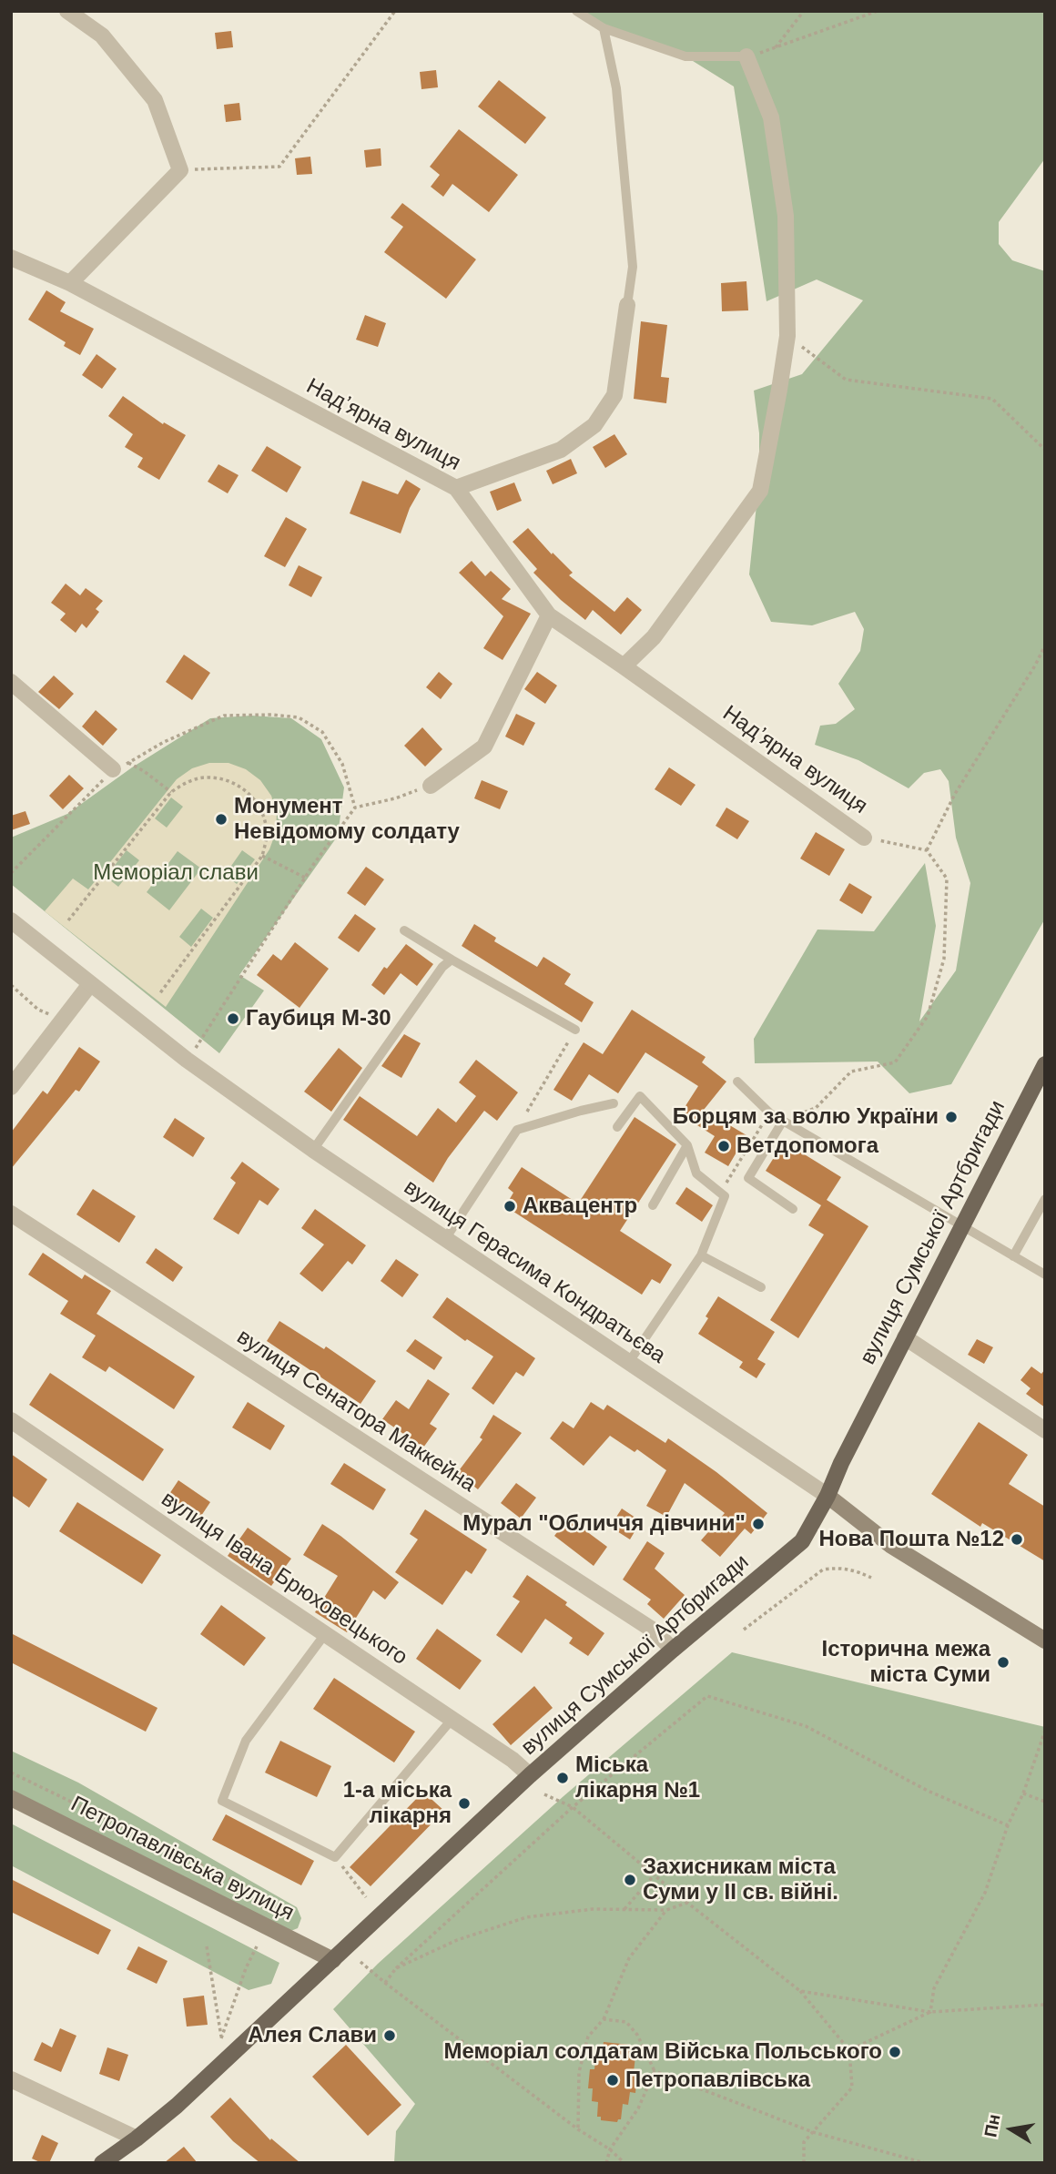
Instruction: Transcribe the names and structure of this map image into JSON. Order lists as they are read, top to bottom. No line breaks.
{"streets":{"main road":["вулиця Сумської Артбригади","вулиця Герасима Кондратьєва","Петропавлівська вулиця"],"street":["Надʼярна вулиця","вулиця Сенатора Маккейна","вулиця Івана Брюховецького"]},"crossings":[["вулиця Сумської Артбригади","вулиця Герасима Кондратьєва"],["вулиця Сумської Артбригади","вулиця Сенатора Маккейна"],["вулиця Сумської Артбригади","вулиця Івана Брюховецького"],["вулиця Сумської Артбригади","Петропавлівська вулиця"]],"parks":["Меморіал слави"],"places":["Монумент Невідомому солдату","Гаубиця М-30","Борцям за волю України","Ветдопомога","Аквацентр","Мурал \"Обличчя дівчини\"","Нова Пошта №12","Історична межа міста Суми","Міська лікарня №1","1-а міська лікарня","Захисникам міста Суми у ІІ св. війні.","Алея Слави","Меморіал солдатам Війська Польського","Петропавлівська"],"north":"left"}
